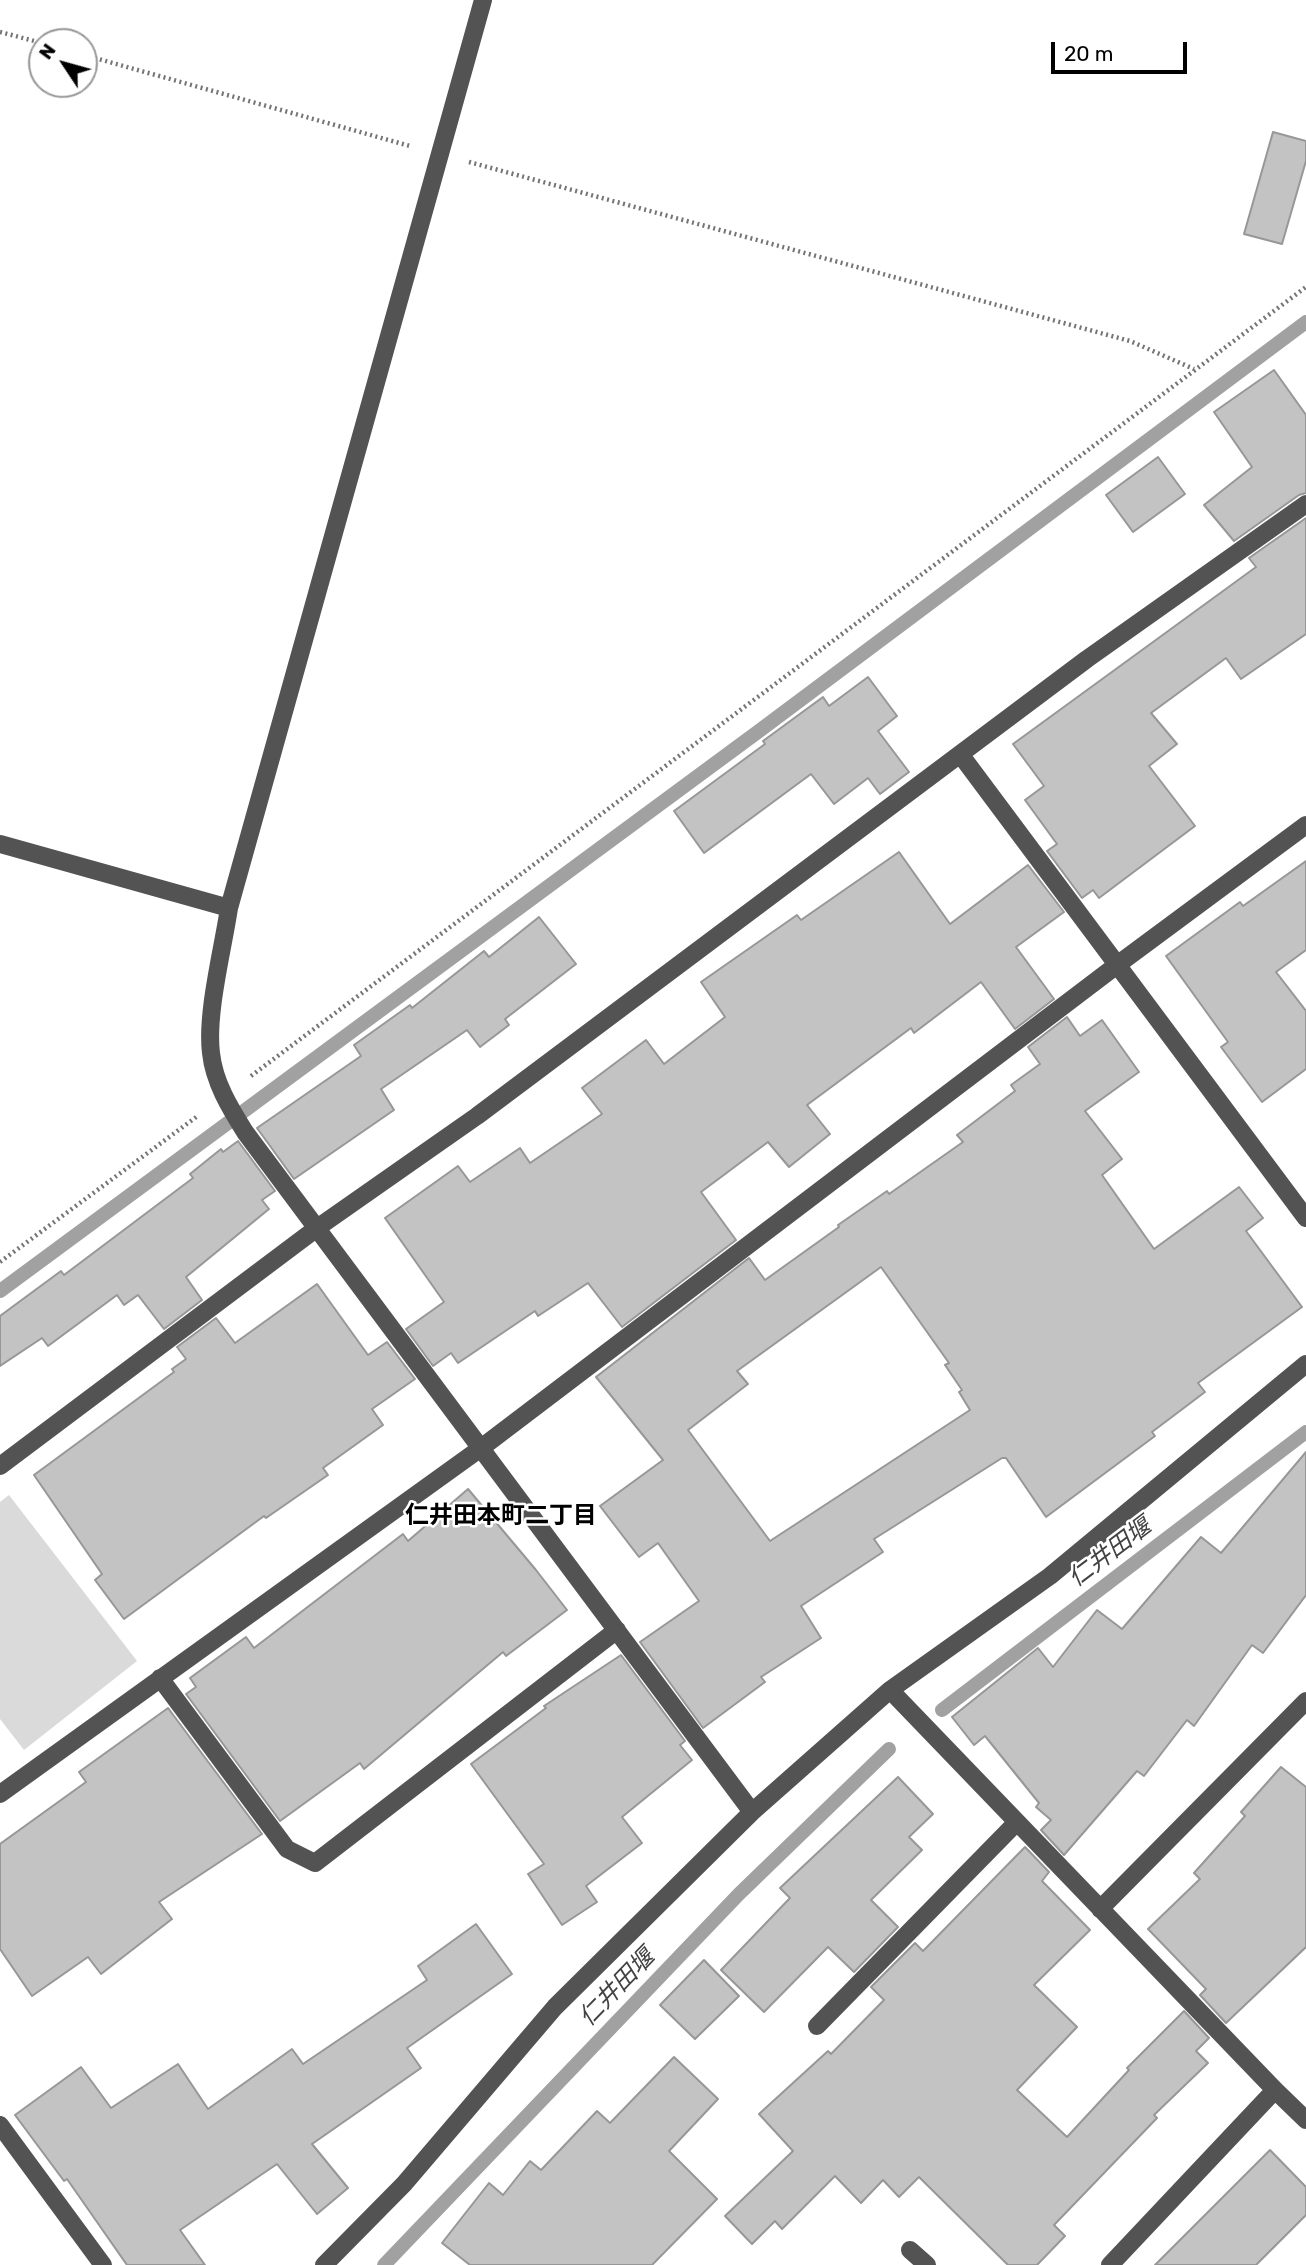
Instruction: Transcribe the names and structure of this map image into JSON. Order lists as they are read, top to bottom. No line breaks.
{"districts":["仁井田本町二丁目"],"water":["仁井田堰"],"scale_bar":"20 m","north":"top left"}
